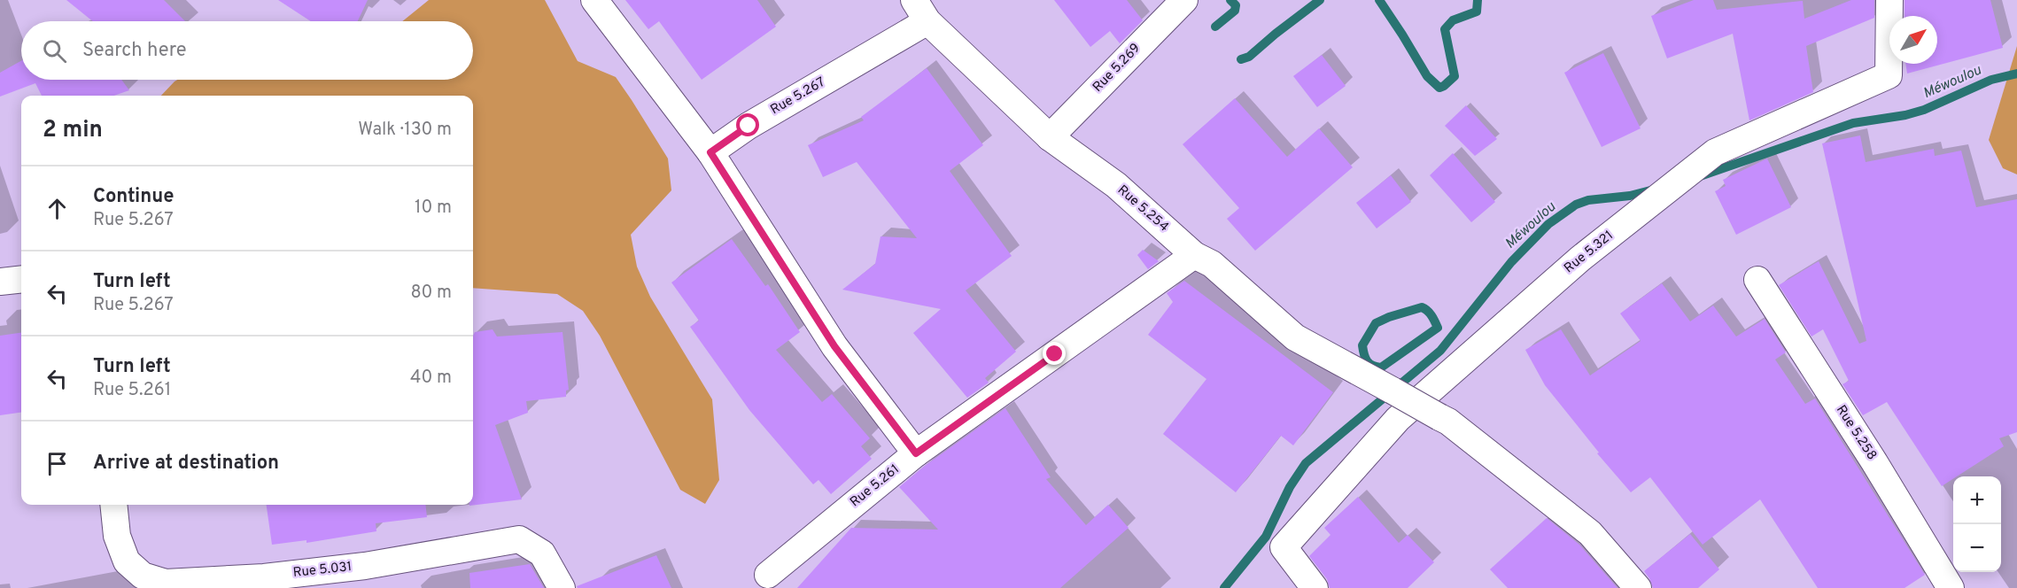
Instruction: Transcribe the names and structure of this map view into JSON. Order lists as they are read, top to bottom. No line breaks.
{"streets":{"street":["Rue 5.269","Rue 5.267","Rue 5.254","Rue 5.321","Rue 5.258","Rue 5.261","Rue 5.031"]},"crossings":[["Rue 5.269","Rue 5.254"],["Rue 5.267","Rue 5.254"],["Rue 5.254","Rue 5.261"]],"water":["Méwoulou"],"north":"top right","page":{"search":"Search here","heading":["2 min","Walk · 130 m"],"list":[["Continue","Rue 5.267","10 m"],["Turn left","Rue 5.267","80 m"],["Turn left","Rue 5.261","40 m"],"Arrive at destination"],"map_buttons":["+","−"]}}
